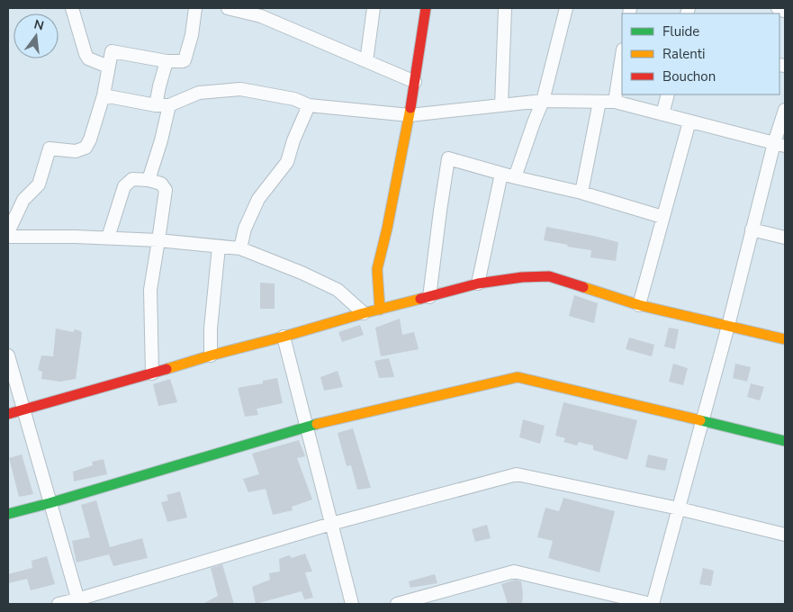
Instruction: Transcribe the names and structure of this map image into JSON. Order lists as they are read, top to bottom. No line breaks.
{"legend":["Fluide","Ralenti","Bouchon"],"north":"top"}
